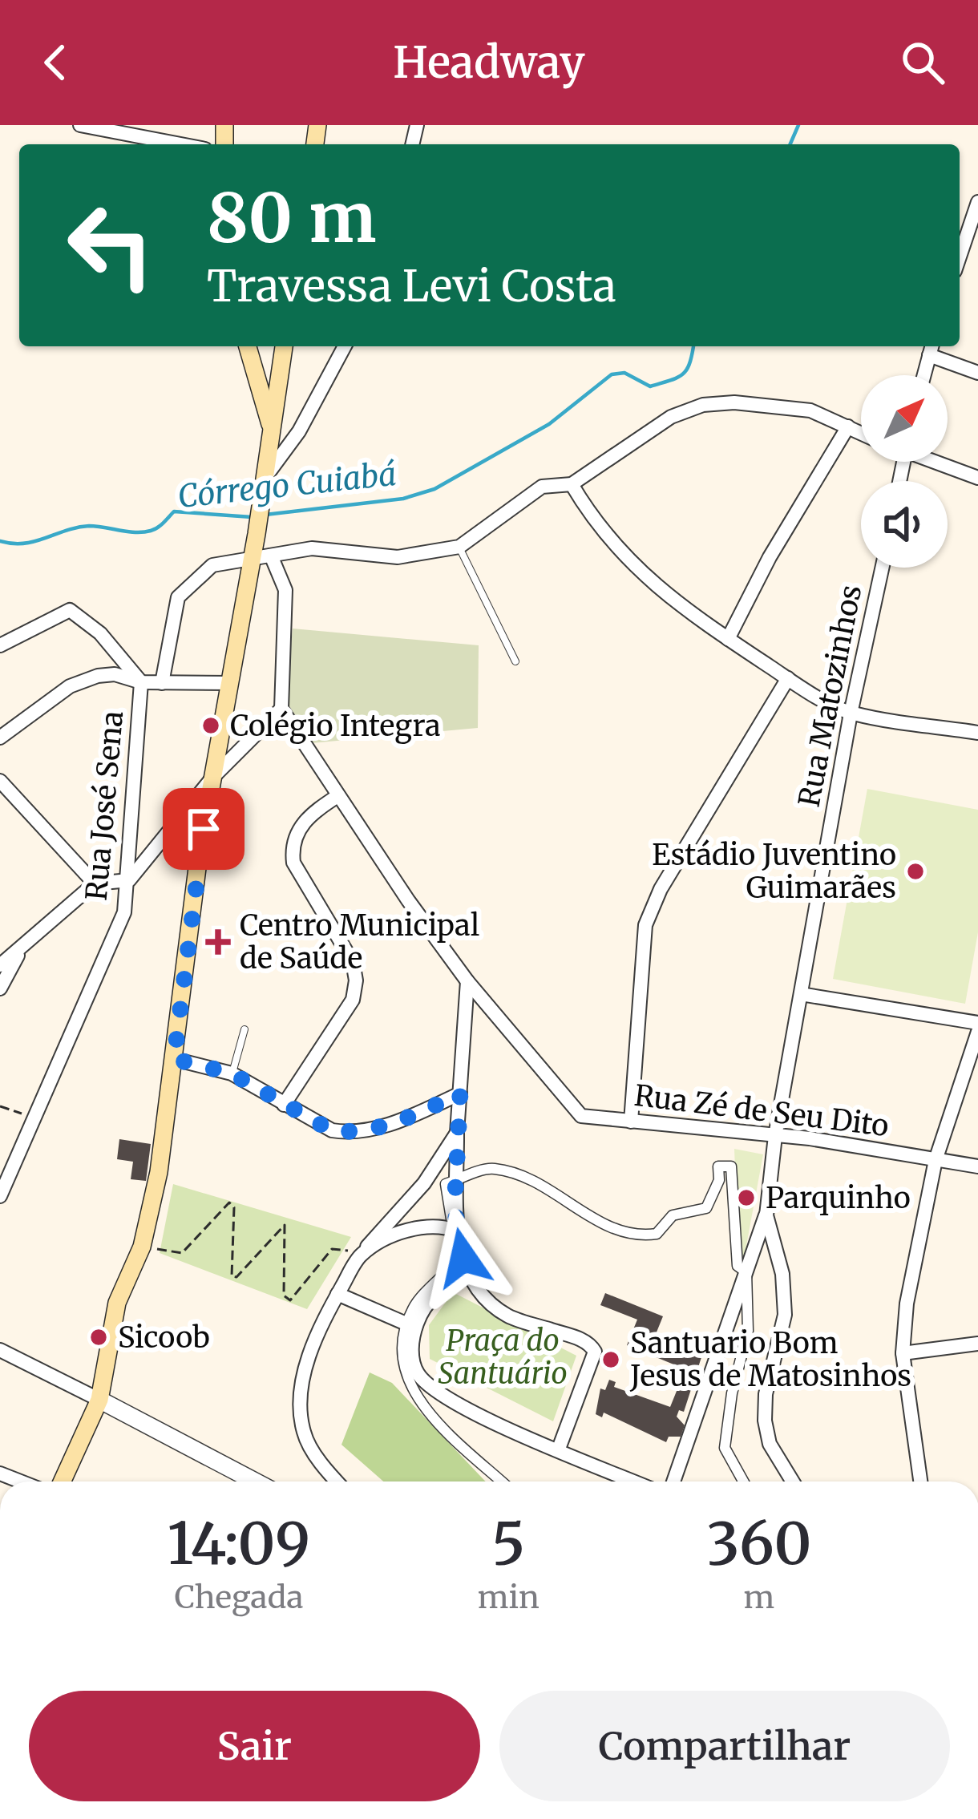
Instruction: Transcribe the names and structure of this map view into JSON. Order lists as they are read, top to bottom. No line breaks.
{"streets":{"street":["Rua Matozinhos","Rua José Sena","Rua Zé de Seu Dito"]},"crossings":[["Rua Matozinhos","Rua Zé de Seu Dito"]],"water":["Córrego Cuiabá"],"parks":["Praça do Santuário"],"places":{"other":["Colégio Integra","Estádio Juventino Guimarães","Parquinho","Sicoob","Santuario Bom Jesus de Matosinhos"],"health":["Centro Municipal de Saúde"]},"north":"top right","page":{"header":"Headway","turn":["80 m","Travessa Levi Costa"],"eta":["14:09","Chegada","5","min","360","m"],"buttons":["Sair","Compartilhar"]}}
